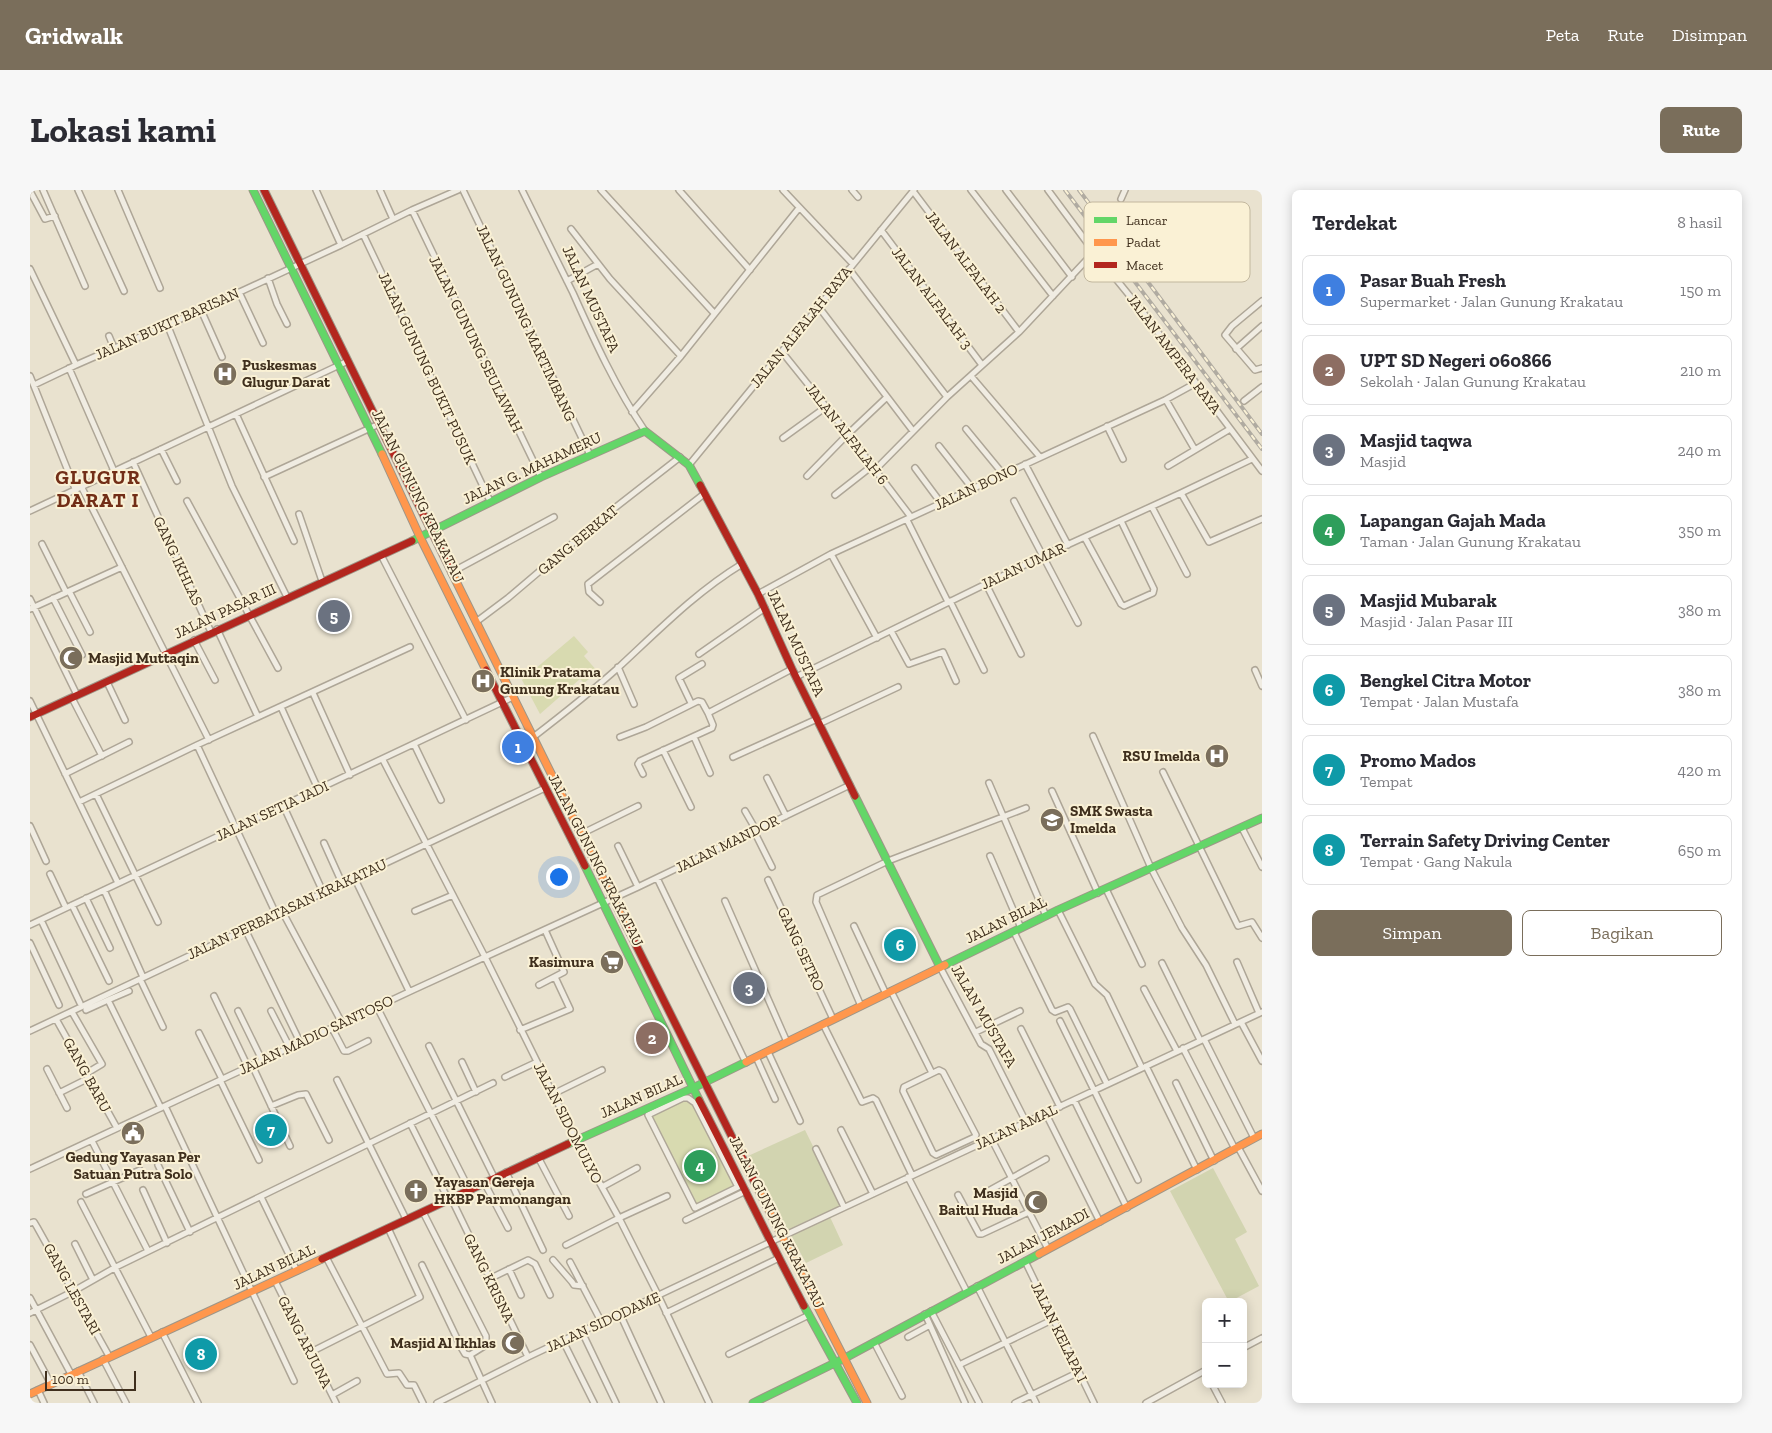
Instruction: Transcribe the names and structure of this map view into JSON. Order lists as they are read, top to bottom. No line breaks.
{"streets":{"main road":["JALAN MUSTAFA","JALAN G. MAHAMERU","JALAN GUNUNG KRAKATAU","JALAN PASAR III","JALAN BILAL","JALAN JEMADI"],"street":["JALAN ALFALAH 2","JALAN ALFALAH 3","JALAN GUNUNG MARTIMBANG","JALAN BUKIT BARISAN","JALAN ALFALAH RAYA","JALAN GUNUNG SEULAWAH","JALAN AMPERA RAYA","JALAN GUNUNG BUKIT PUSUK","JALAN ALFALAH 6","JALAN BONO","GANG BERKAT","GANG IKHLAS","JALAN UMAR","JALAN SETIA JADI","JALAN MANDOR","JALAN PERBATASAN KRAKATAU","GANG SETRO","JALAN MADIO SANTOSO","GANG BARU","JALAN SIDOMULYO","JALAN AMAL","GANG KRISNA","GANG LESTARI","JALAN SIDODAME","JALAN KELAPA I","GANG ARJUNA"]},"crossings":[["JALAN ALFALAH 2","JALAN ALFALAH RAYA"],["JALAN ALFALAH 3","JALAN ALFALAH RAYA"],["JALAN MUSTAFA","JALAN ALFALAH RAYA"],["JALAN MUSTAFA","JALAN G. MAHAMERU"],["JALAN MUSTAFA","JALAN BONO"],["JALAN MUSTAFA","GANG BERKAT"],["JALAN MUSTAFA","JALAN UMAR"],["JALAN MUSTAFA","JALAN MANDOR"],["JALAN MUSTAFA","JALAN BILAL"],["JALAN MUSTAFA","JALAN AMAL"],["JALAN GUNUNG MARTIMBANG","JALAN G. MAHAMERU"],["JALAN BUKIT BARISAN","JALAN GUNUNG SEULAWAH"],["JALAN BUKIT BARISAN","JALAN GUNUNG BUKIT PUSUK"],["JALAN BUKIT BARISAN","JALAN GUNUNG KRAKATAU"],["JALAN ALFALAH RAYA","JALAN ALFALAH 6"],["JALAN GUNUNG SEULAWAH","JALAN G. MAHAMERU"],["JALAN AMPERA RAYA","JALAN BONO"],["JALAN AMPERA RAYA","JALAN UMAR"],["JALAN GUNUNG BUKIT PUSUK","JALAN G. MAHAMERU"],["JALAN ALFALAH 6","JALAN BONO"],["JALAN ALFALAH 6","JALAN UMAR"],["JALAN G. MAHAMERU","JALAN GUNUNG KRAKATAU"],["JALAN G. MAHAMERU","JALAN PASAR III"],["JALAN GUNUNG KRAKATAU","GANG BERKAT"],["JALAN GUNUNG KRAKATAU","JALAN PASAR III"],["JALAN GUNUNG KRAKATAU","JALAN SETIA JADI"],["JALAN GUNUNG KRAKATAU","JALAN MANDOR"],["JALAN GUNUNG KRAKATAU","JALAN PERBATASAN KRAKATAU"],["JALAN GUNUNG KRAKATAU","JALAN BILAL"],["JALAN GUNUNG KRAKATAU","JALAN MADIO SANTOSO"],["JALAN GUNUNG KRAKATAU","JALAN AMAL"],["JALAN GUNUNG KRAKATAU","JALAN JEMADI"],["JALAN GUNUNG KRAKATAU","JALAN SIDODAME"],["GANG IKHLAS","JALAN PASAR III"],["JALAN SETIA JADI","JALAN SIDOMULYO"],["JALAN MANDOR","JALAN MADIO SANTOSO"],["JALAN PERBATASAN KRAKATAU","GANG BARU"],["JALAN PERBATASAN KRAKATAU","JALAN SIDOMULYO"],["JALAN BILAL","GANG SETRO"],["JALAN BILAL","JALAN SIDOMULYO"],["JALAN BILAL","GANG KRISNA"],["JALAN BILAL","GANG LESTARI"],["JALAN BILAL","GANG ARJUNA"],["JALAN MADIO SANTOSO","GANG BARU"],["JALAN MADIO SANTOSO","JALAN SIDOMULYO"],["JALAN SIDOMULYO","JALAN SIDODAME"],["JALAN AMAL","JALAN SIDODAME"],["JALAN JEMADI","JALAN KELAPA I"],["GANG KRISNA","JALAN SIDODAME"]],"districts":["GLUGUR DARAT I"],"places":{"hospital":["Puskesmas Glugur Darat","Klinik Pratama Gunung Krakatau","RSU Imelda"],"mosque":["Masjid Muttaqin","Masjid Baitul Huda","Masjid Al Ikhlas"],"school or university":["SMK Swasta Imelda"],"supermarket":["Kasimura"],"public building":["Gedung Yayasan Per Satuan Putra Solo"],"church":["Yayasan Gereja HKBP Parmonangan"]},"legend":["Lancar","Padat","Macet"],"scale_bar":"100 m","page":{"header":"Gridwalk","nav":["Peta","Rute","Disimpan"],"buttons":["Rute",["Simpan","Bagikan"]],"title":"Lokasi kami","heading":["Terdekat","8 hasil"],"list":[{"mark":"1","name":"Pasar Buah Fresh","note":"Supermarket · Jalan Gunung Krakatau","value":"150 m"},{"mark":"2","name":"UPT SD Negeri 060866","note":"Sekolah · Jalan Gunung Krakatau","value":"210 m"},{"mark":"3","name":"Masjid taqwa","note":"Masjid","value":"240 m"},{"mark":"4","name":"Lapangan Gajah Mada","note":"Taman · Jalan Gunung Krakatau","value":"350 m"},{"mark":"5","name":"Masjid Mubarak","note":"Masjid · Jalan Pasar III","value":"380 m"},{"mark":"6","name":"Bengkel Citra Motor","note":"Tempat · Jalan Mustafa","value":"380 m"},{"mark":"7","name":"Promo Mados","note":"Tempat","value":"420 m"},{"mark":"8","name":"Terrain Safety Driving Center","note":"Tempat · Gang Nakula","value":"650 m"}],"pins":["5","1","6","3","2","7","4","8"],"map_buttons":["+","−"],"scale":"100 m"}}
